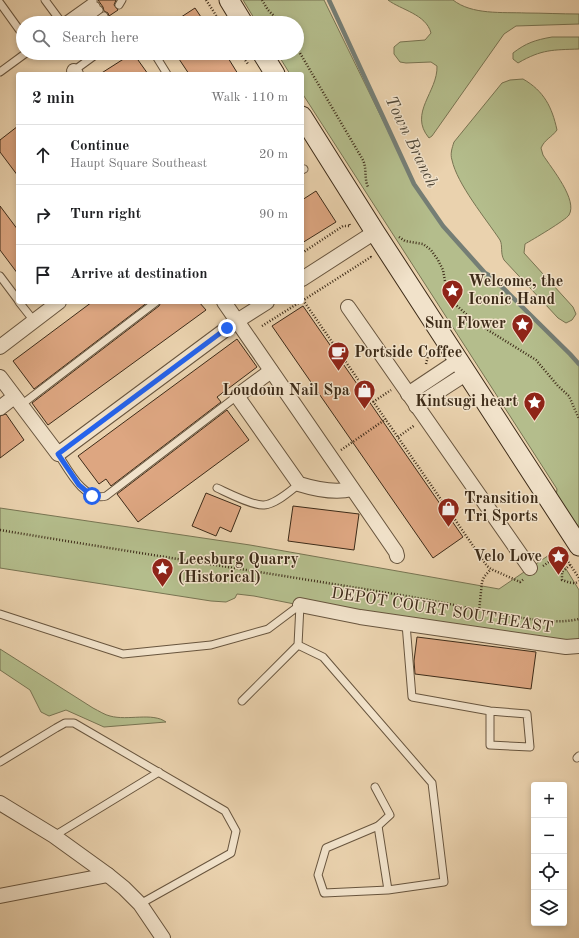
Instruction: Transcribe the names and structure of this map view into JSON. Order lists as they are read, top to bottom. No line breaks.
{"streets":{"street":["DEPOT COURT SOUTHEAST"]},"water":["Town Branch"],"places":{"place":["Welcome, the Iconic Hand","Sun Flower","Kintsugi heart","Velo Love","Leesburg Quarry (Historical)"],"cafe":["Portside Coffee"],"shop":["Loudoun Nail Spa","Transition Tri Sports"]},"page":{"search":"Search here","heading":["2 min","Walk · 110 m"],"list":[["Continue","Haupt Square Southeast","20 m"],["Turn right","90 m"],"Arrive at destination"],"map_buttons":["+","−"]}}
